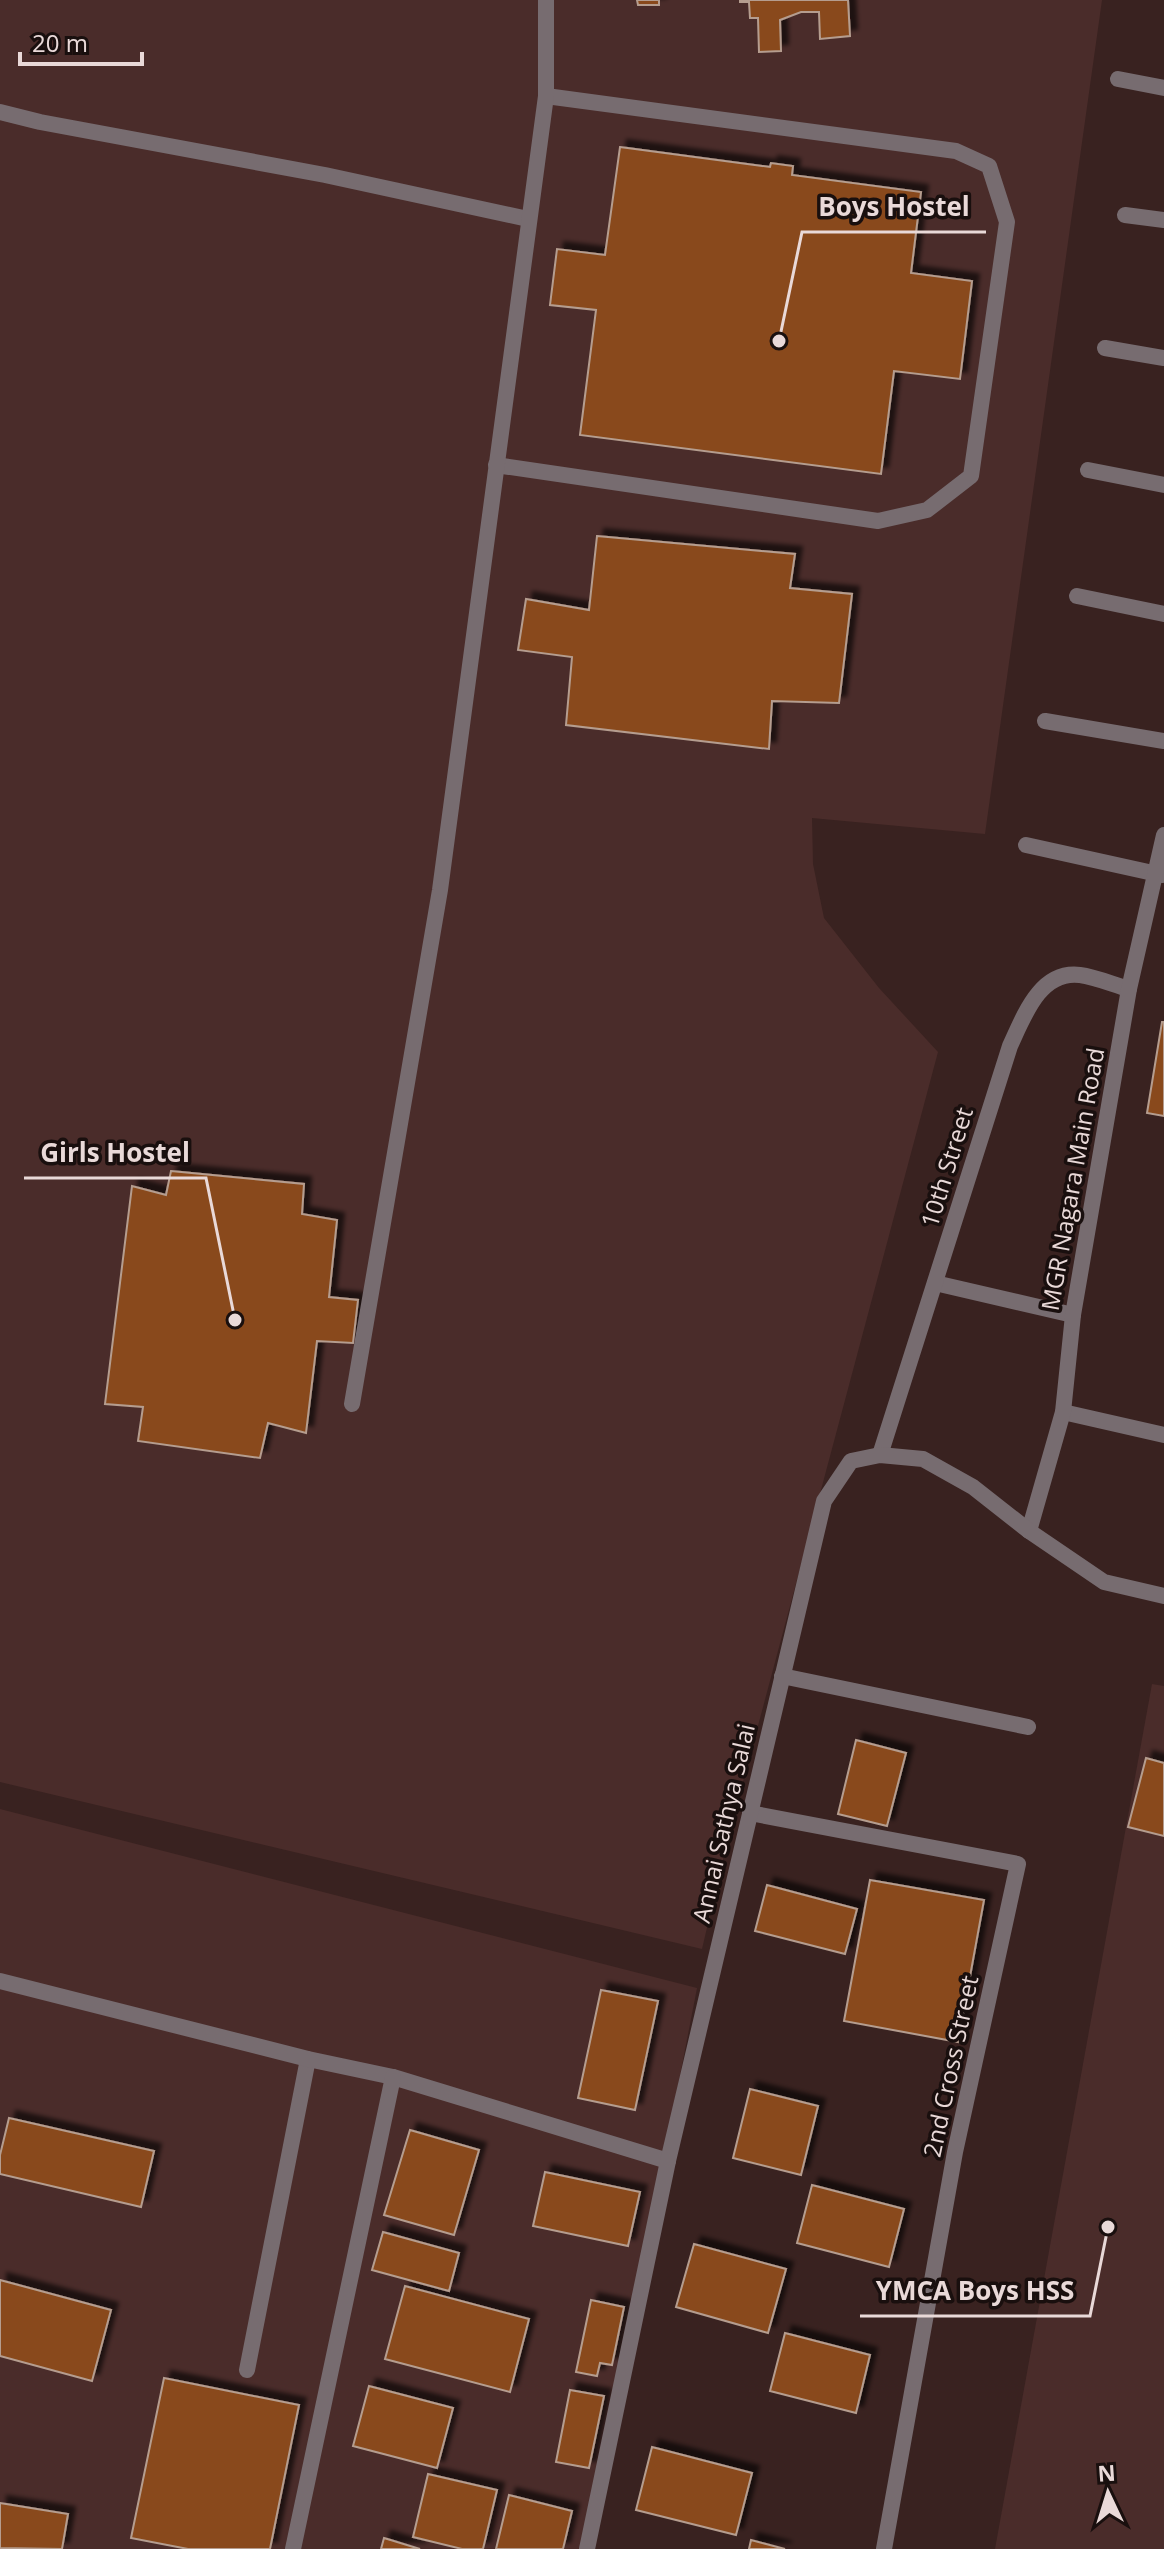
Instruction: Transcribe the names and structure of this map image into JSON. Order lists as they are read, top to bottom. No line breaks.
{"streets":{"street":["10th Street","MGR Nagara Main Road","Annai Sathya Salai","2nd Cross Street"]},"crossings":[["10th Street","MGR Nagara Main Road"],["10th Street","Annai Sathya Salai"],["MGR Nagara Main Road","Annai Sathya Salai"],["Annai Sathya Salai","2nd Cross Street"]],"places":["Boys Hostel","Girls Hostel","YMCA Boys HSS"],"scale_bar":"20 m","north":"top"}
